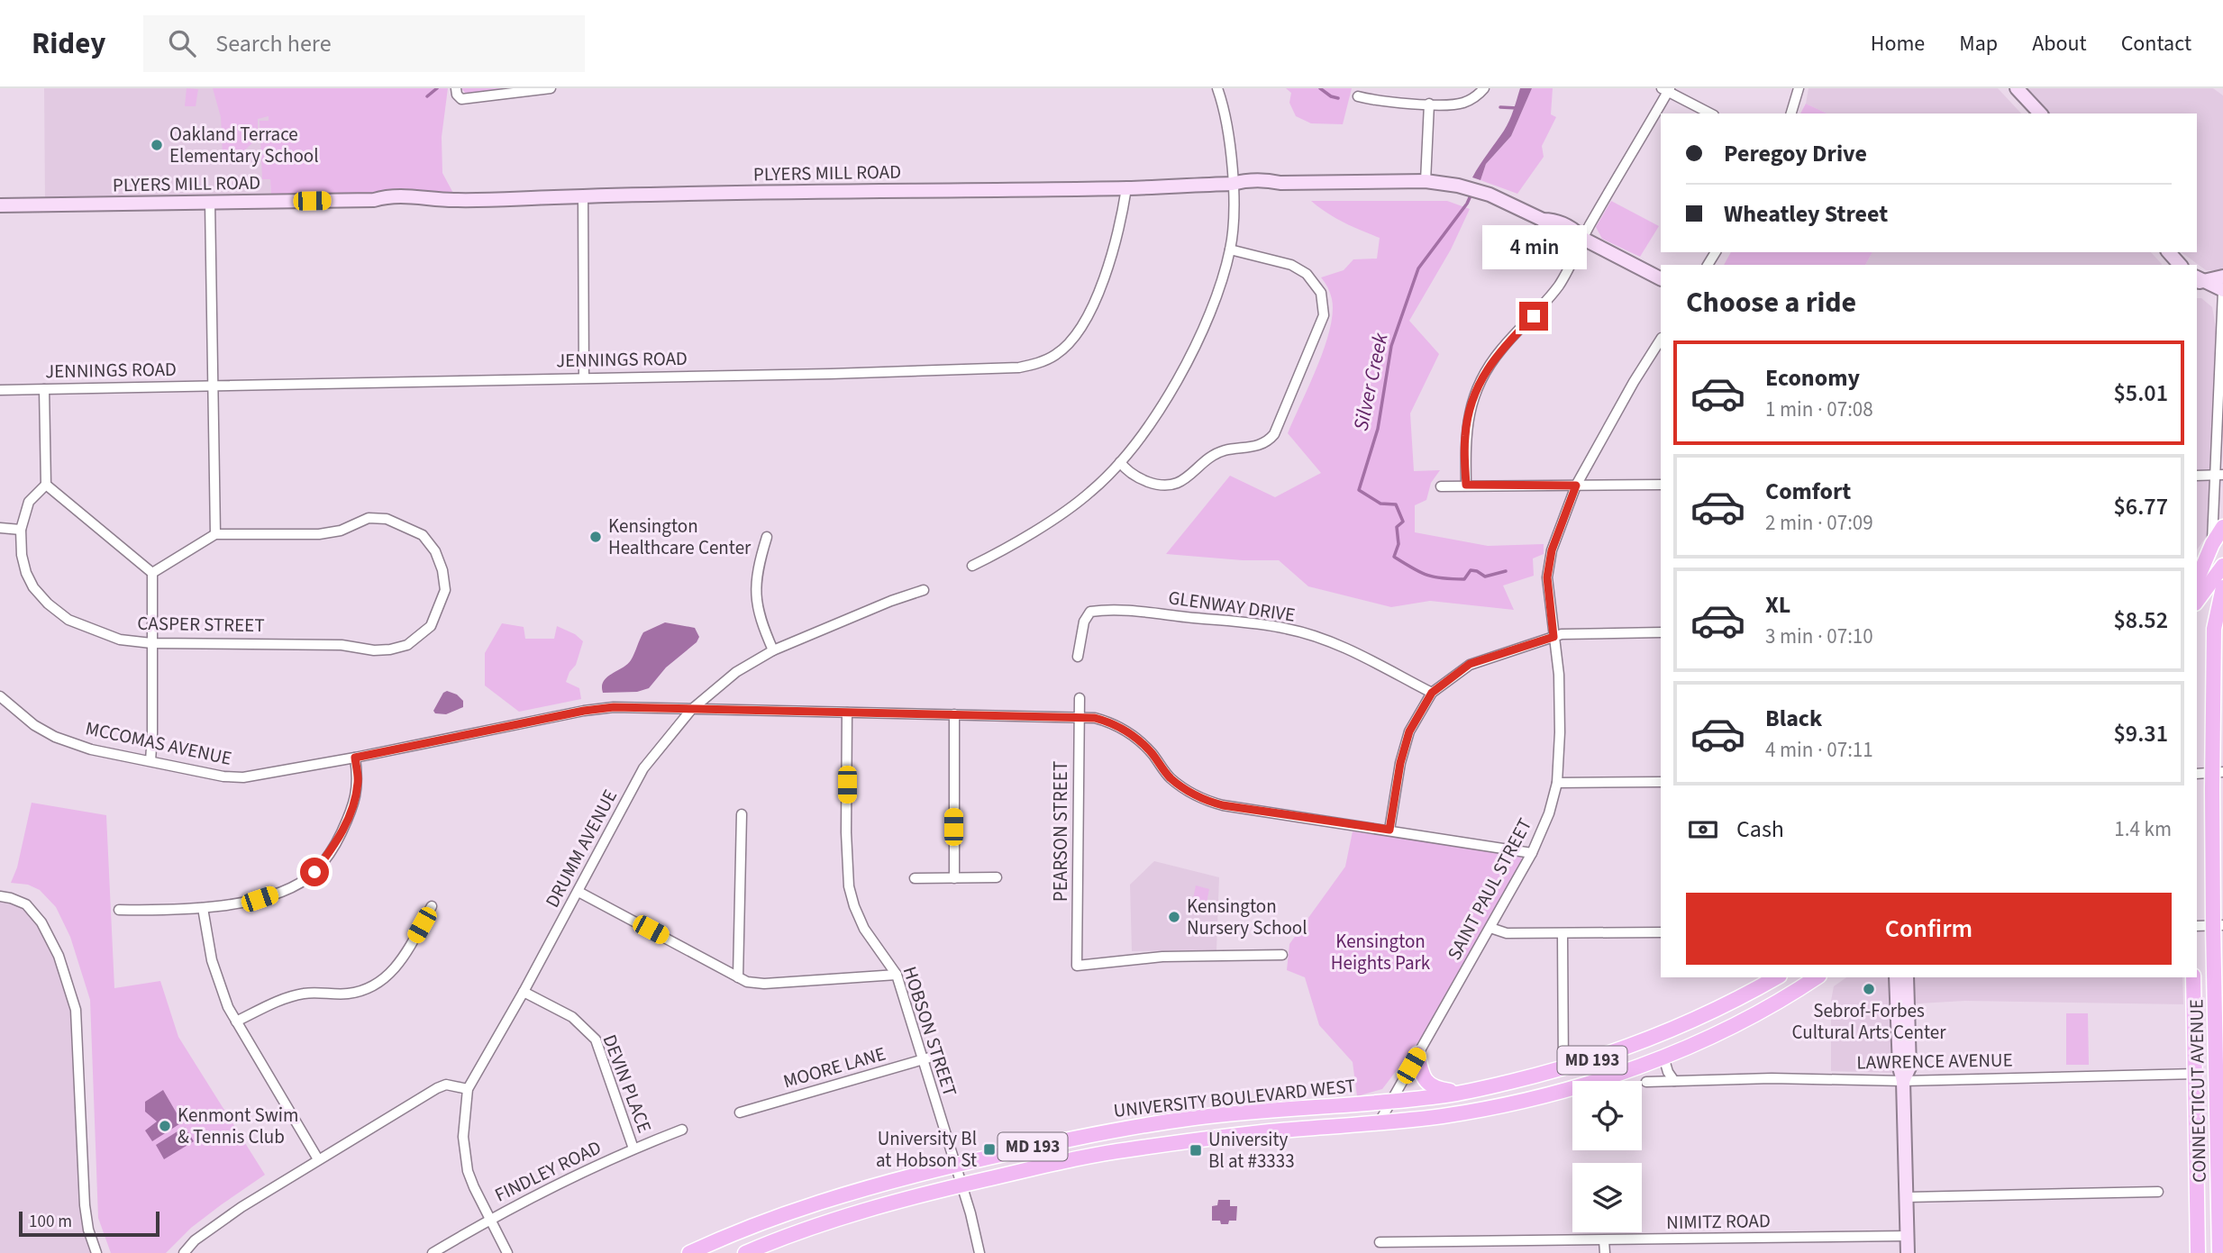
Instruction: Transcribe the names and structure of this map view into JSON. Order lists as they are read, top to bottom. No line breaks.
{"streets":{"main road":["MD 193","CONNECTICUT AVENUE","UNIVERSITY BOULEVARD WEST"],"street":["PLYERS MILL ROAD","JENNINGS ROAD","GLENWAY DRIVE","CASPER STREET","MCCOMAS AVENUE","PEARSON STREET","DRUMM AVENUE","SAINT PAUL STREET","HOBSON STREET","LAWRENCE AVENUE","MOORE LANE","DEVIN PLACE","FINDLEY ROAD","NIMITZ ROAD"]},"crossings":[["PLYERS MILL ROAD","JENNINGS ROAD"],["MCCOMAS AVENUE","PEARSON STREET"],["MCCOMAS AVENUE","DRUMM AVENUE"],["MCCOMAS AVENUE","SAINT PAUL STREET"],["MCCOMAS AVENUE","HOBSON STREET"],["DRUMM AVENUE","DEVIN PLACE"],["DRUMM AVENUE","FINDLEY ROAD"],["SAINT PAUL STREET","UNIVERSITY BOULEVARD WEST"],["HOBSON STREET","MOORE LANE"],["HOBSON STREET","UNIVERSITY BOULEVARD WEST"],["LAWRENCE AVENUE","CONNECTICUT AVENUE"],["DEVIN PLACE","FINDLEY ROAD"]],"water":["Silver Creek"],"parks":["Kensington Heights Park"],"places":{"other":["Oakland Terrace Elementary School","Kensington Healthcare Center","Kensington Nursery School","Sebrof-Forbes Cultural Arts Center","Kenmont Swim & Tennis Club"],"transit":["University Bl at Hobson St","University Bl at #3333"]},"scale_bar":"100 m","page":{"header":"Ridey","search":"Search here","nav":["Home","Map","About","Contact"],"banner":["Peregoy Drive","Wheatley Street"],"bubble":"4 min","heading":"Choose a ride","list":[{"name":"Economy","note":"1 min · 07:08","value":"$5.01"},{"name":"Comfort","note":"2 min · 07:09","value":"$6.77"},{"name":"XL","note":"3 min · 07:10","value":"$8.52"},{"name":"Black","note":"4 min · 07:11","value":"$9.31"}],"pay":["Cash","1.4 km"],"buttons":"Confirm","scale":"100 m"}}
